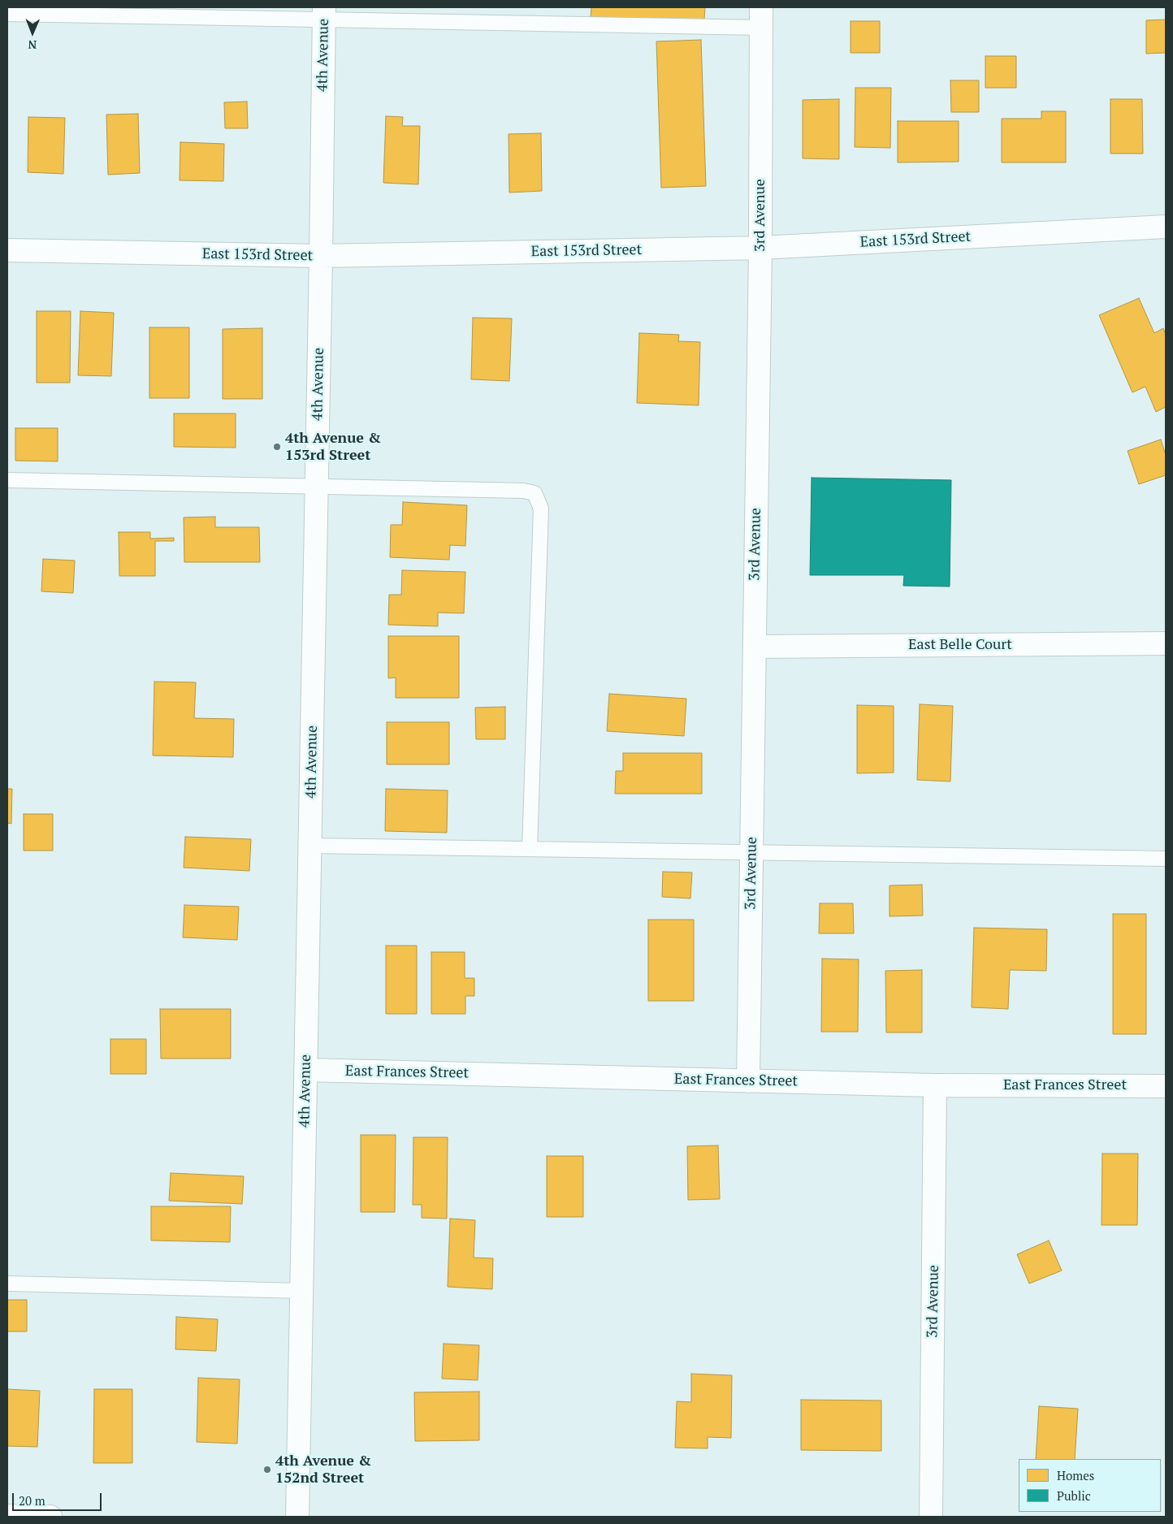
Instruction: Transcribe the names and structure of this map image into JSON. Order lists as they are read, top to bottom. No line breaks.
{"streets":{"street":["4th Avenue","3rd Avenue","East 153rd Street","East Belle Court","East Frances Street"]},"crossings":[["4th Avenue","East 153rd Street"],["4th Avenue","East Frances Street"],["3rd Avenue","East 153rd Street"],["3rd Avenue","East Belle Court"],["3rd Avenue","East Frances Street"]],"places":["4th Avenue & 153rd Street","4th Avenue & 152nd Street"],"legend":["Homes","Public"],"scale_bar":"20 m","north":"bottom"}
